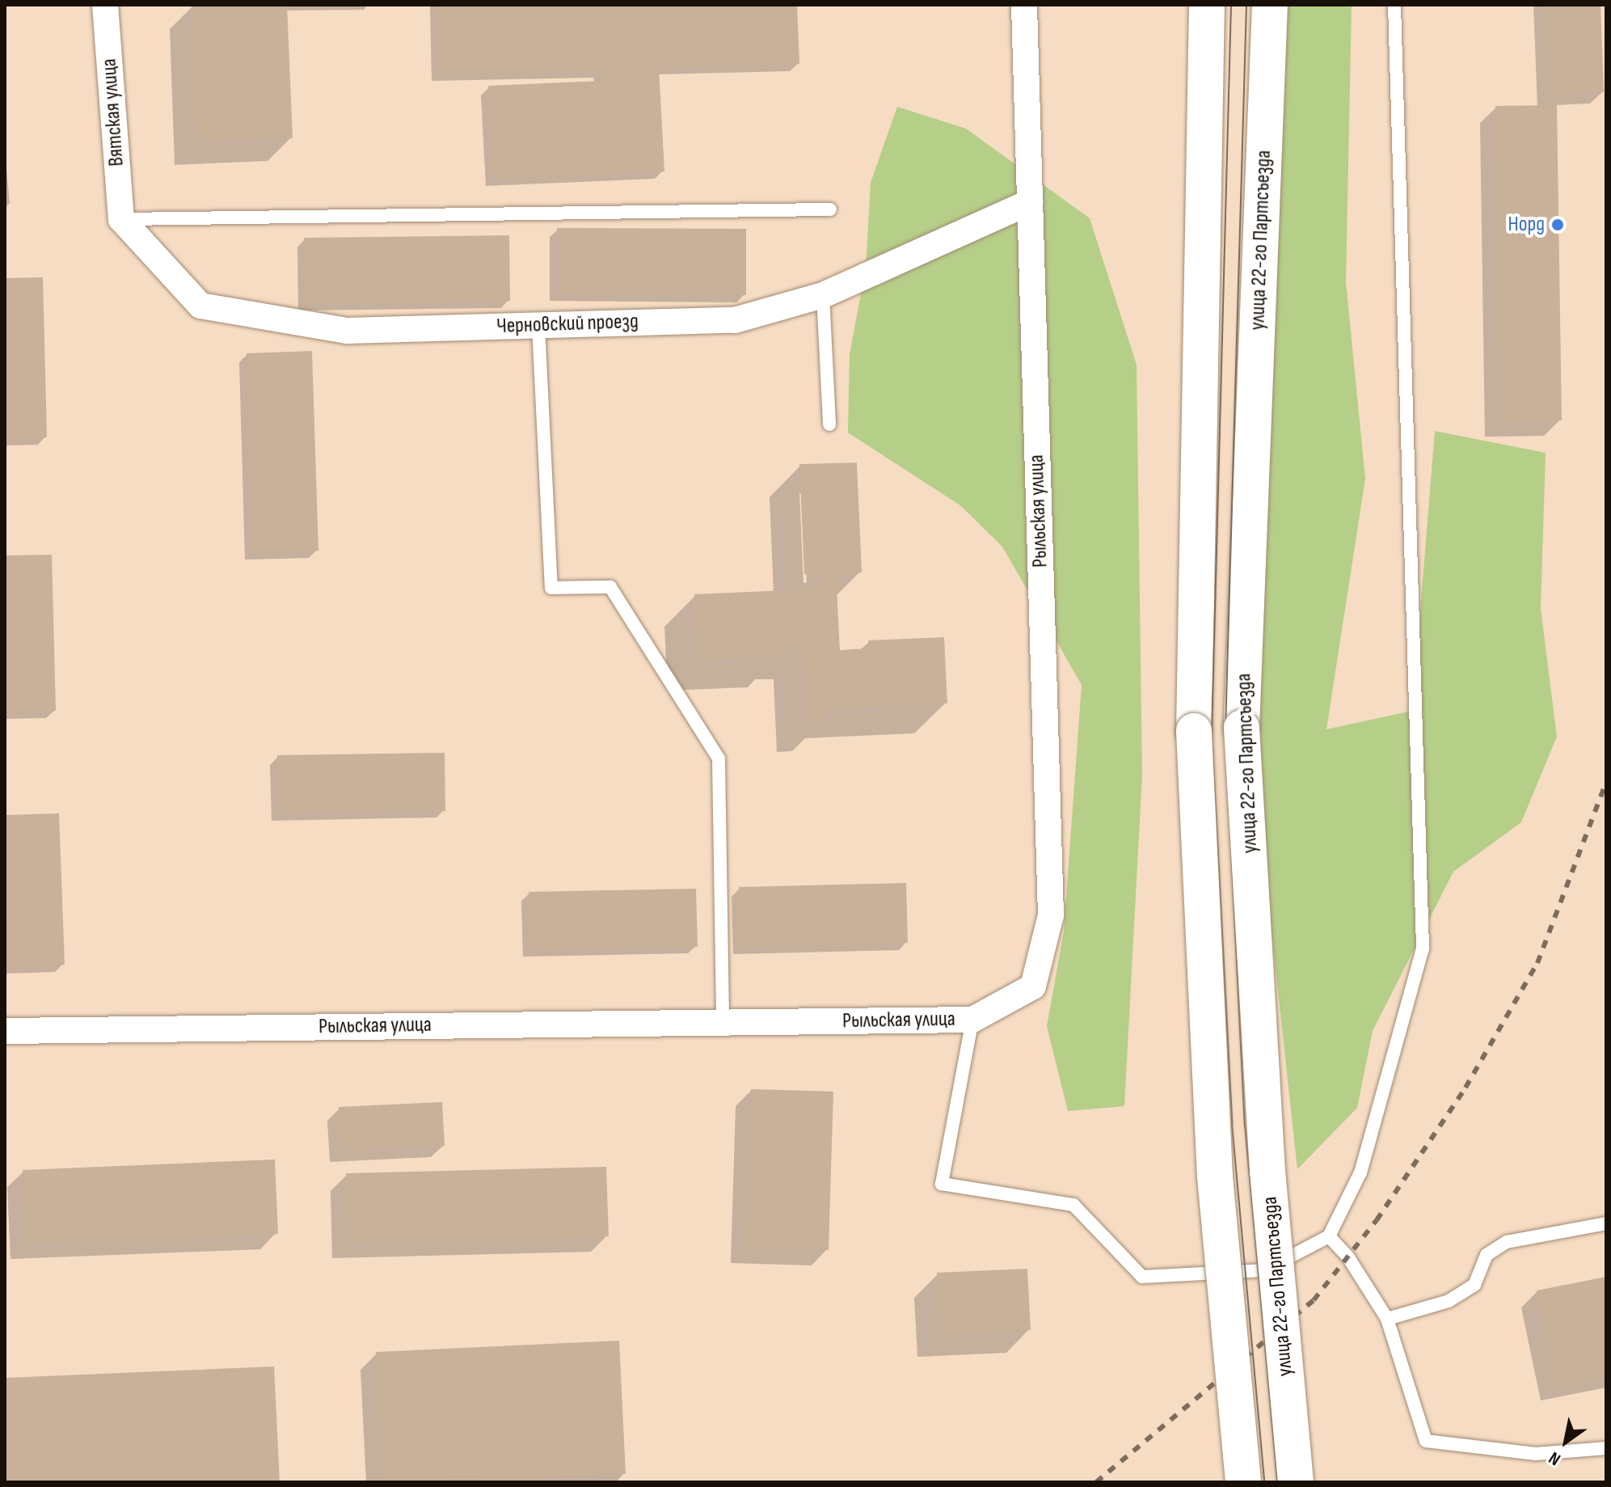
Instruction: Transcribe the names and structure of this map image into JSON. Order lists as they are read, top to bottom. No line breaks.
{"streets":{"main road":["улица 22-го Партсъезда"],"street":["Вятская улица","Черновский проезд","Рыльская улица"]},"crossings":[["Вятская улица","Черновский проезд"],["Черновский проезд","Рыльская улица"]],"places":["Норд"],"north":"bottom left"}
